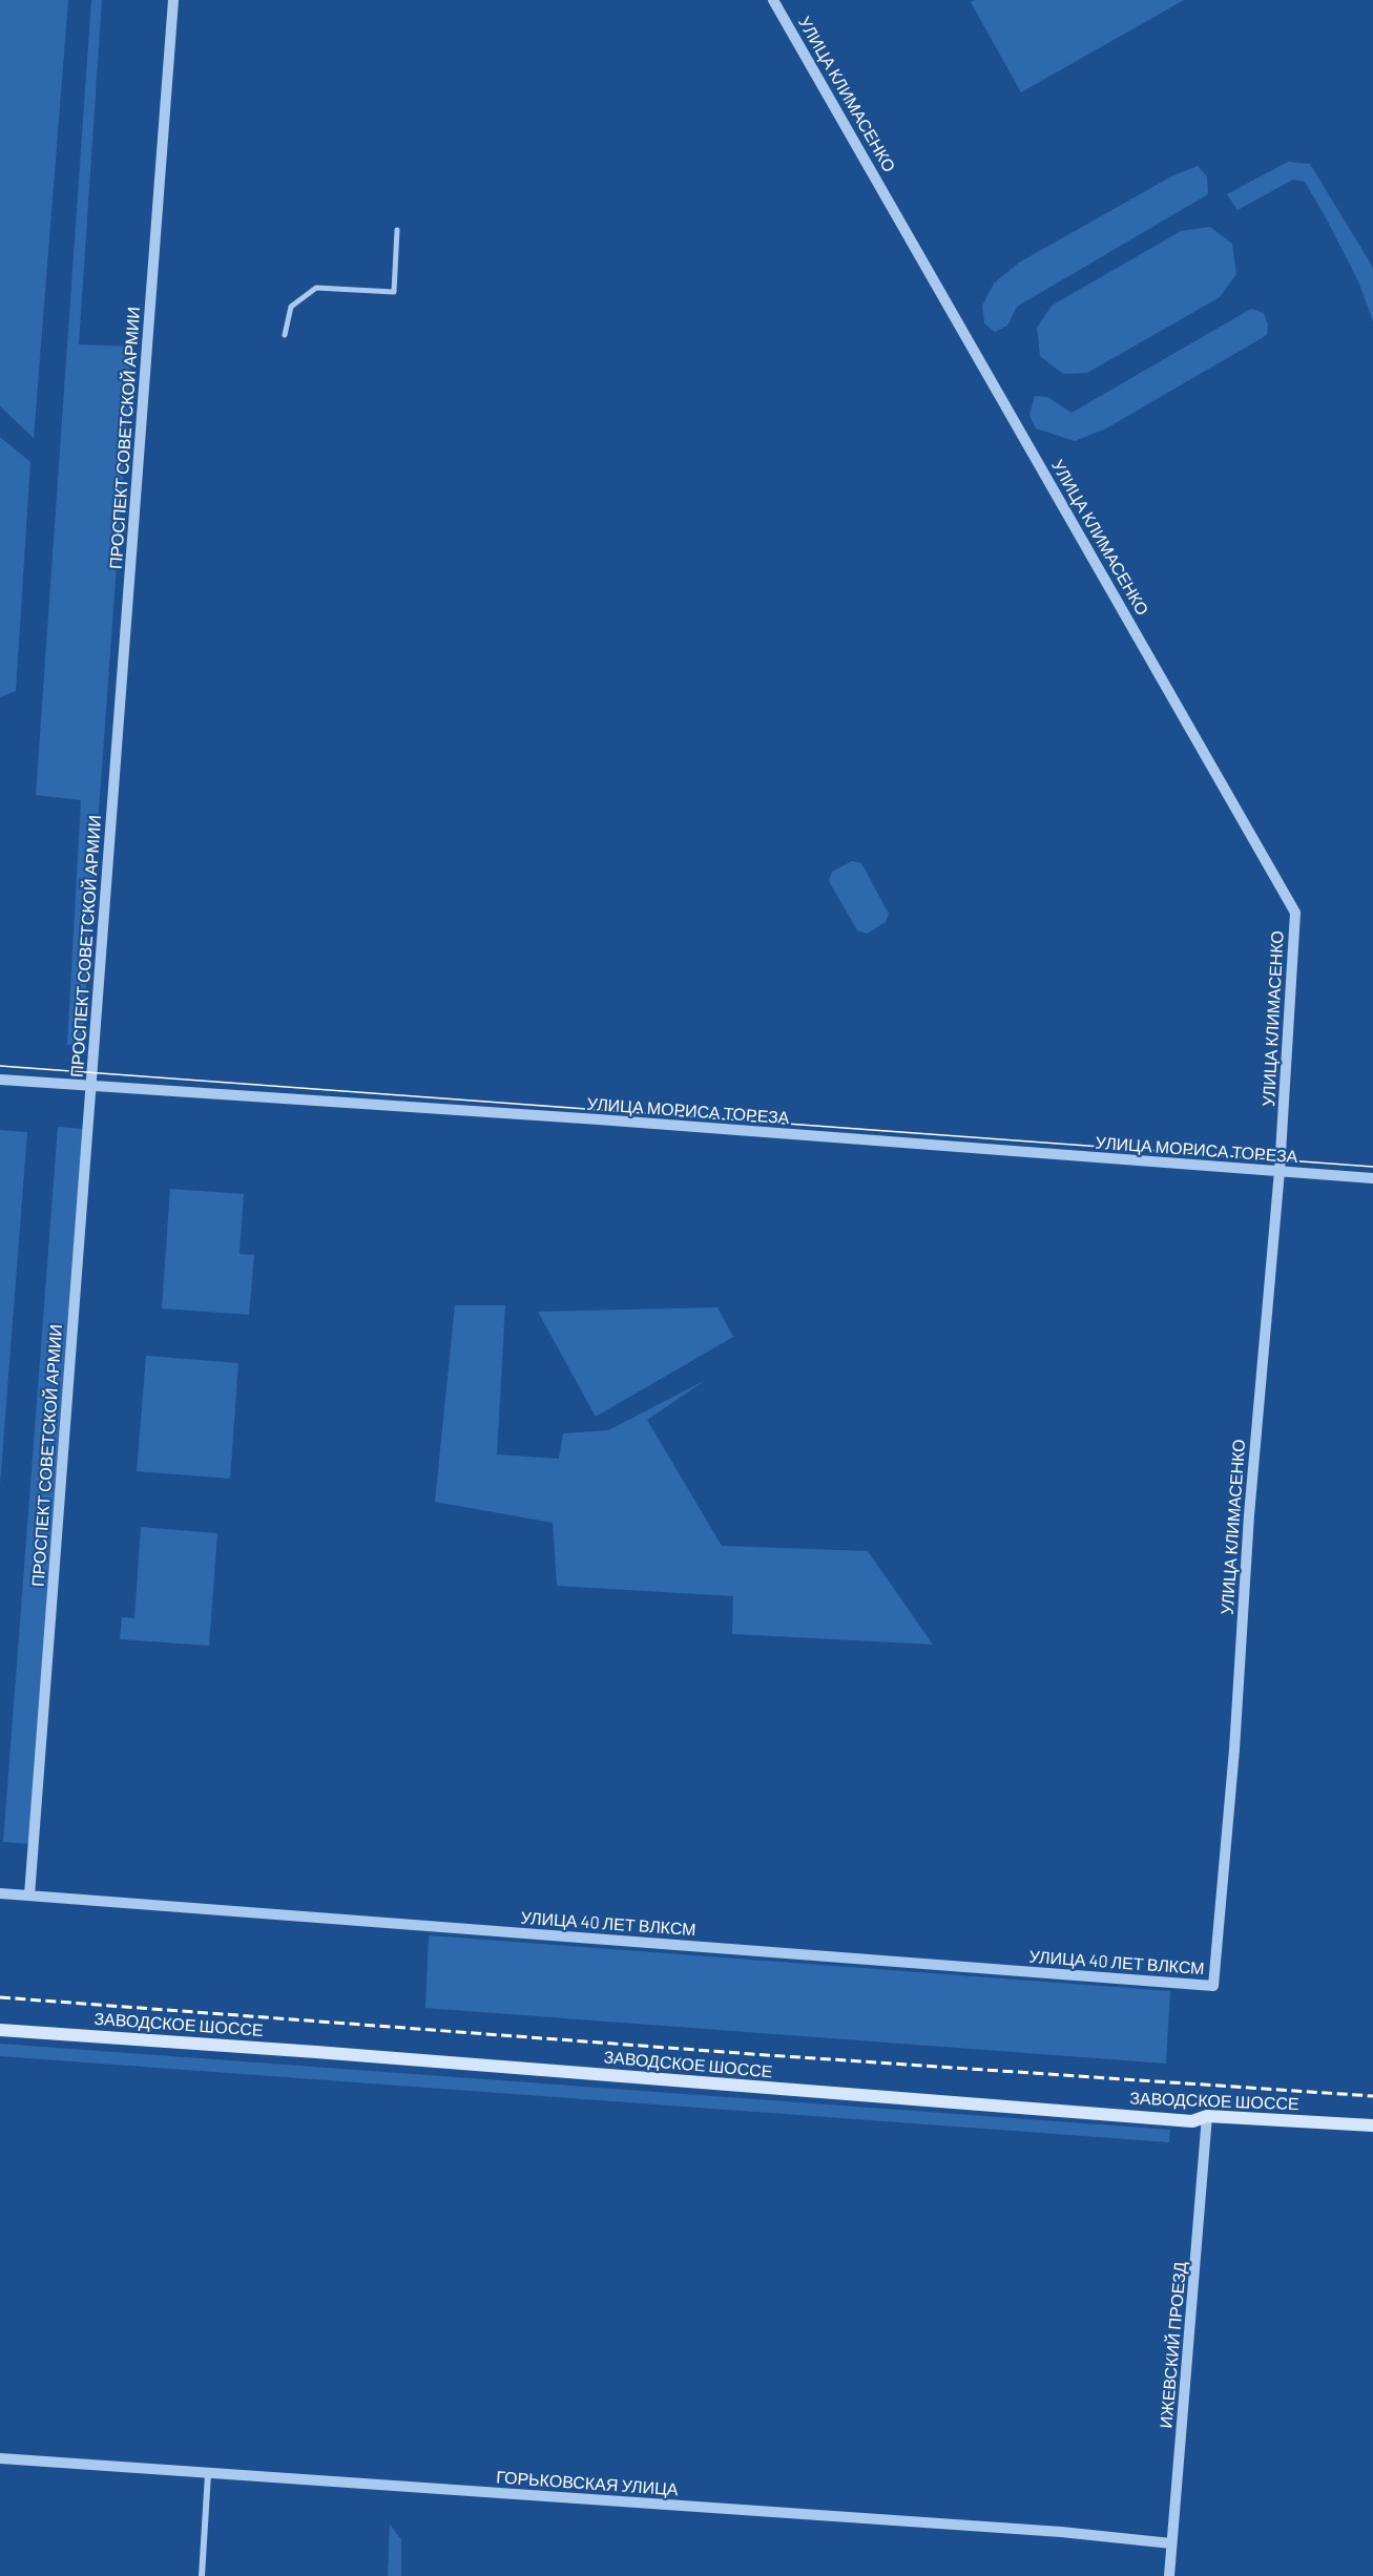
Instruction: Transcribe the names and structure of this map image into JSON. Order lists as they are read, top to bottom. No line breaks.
{"streets":{"main road":["ЗАВОДСКОЕ ШОССЕ"],"street":["УЛИЦА КЛИМАСЕНКО","ПРОСПЕКТ СОВЕТСКОЙ АРМИИ","УЛИЦА МОРИСА ТОРЕЗА","УЛИЦА 40 ЛЕТ ВЛКСМ","ИЖЕВСКИЙ ПРОЕЗД","ГОРЬКОВСКАЯ УЛИЦА"]},"crossings":[["УЛИЦА КЛИМАСЕНКО","УЛИЦА МОРИСА ТОРЕЗА"],["УЛИЦА КЛИМАСЕНКО","УЛИЦА 40 ЛЕТ ВЛКСМ"],["ПРОСПЕКТ СОВЕТСКОЙ АРМИИ","УЛИЦА МОРИСА ТОРЕЗА"],["ПРОСПЕКТ СОВЕТСКОЙ АРМИИ","УЛИЦА 40 ЛЕТ ВЛКСМ"],["ЗАВОДСКОЕ ШОССЕ","ИЖЕВСКИЙ ПРОЕЗД"],["ИЖЕВСКИЙ ПРОЕЗД","ГОРЬКОВСКАЯ УЛИЦА"]]}
